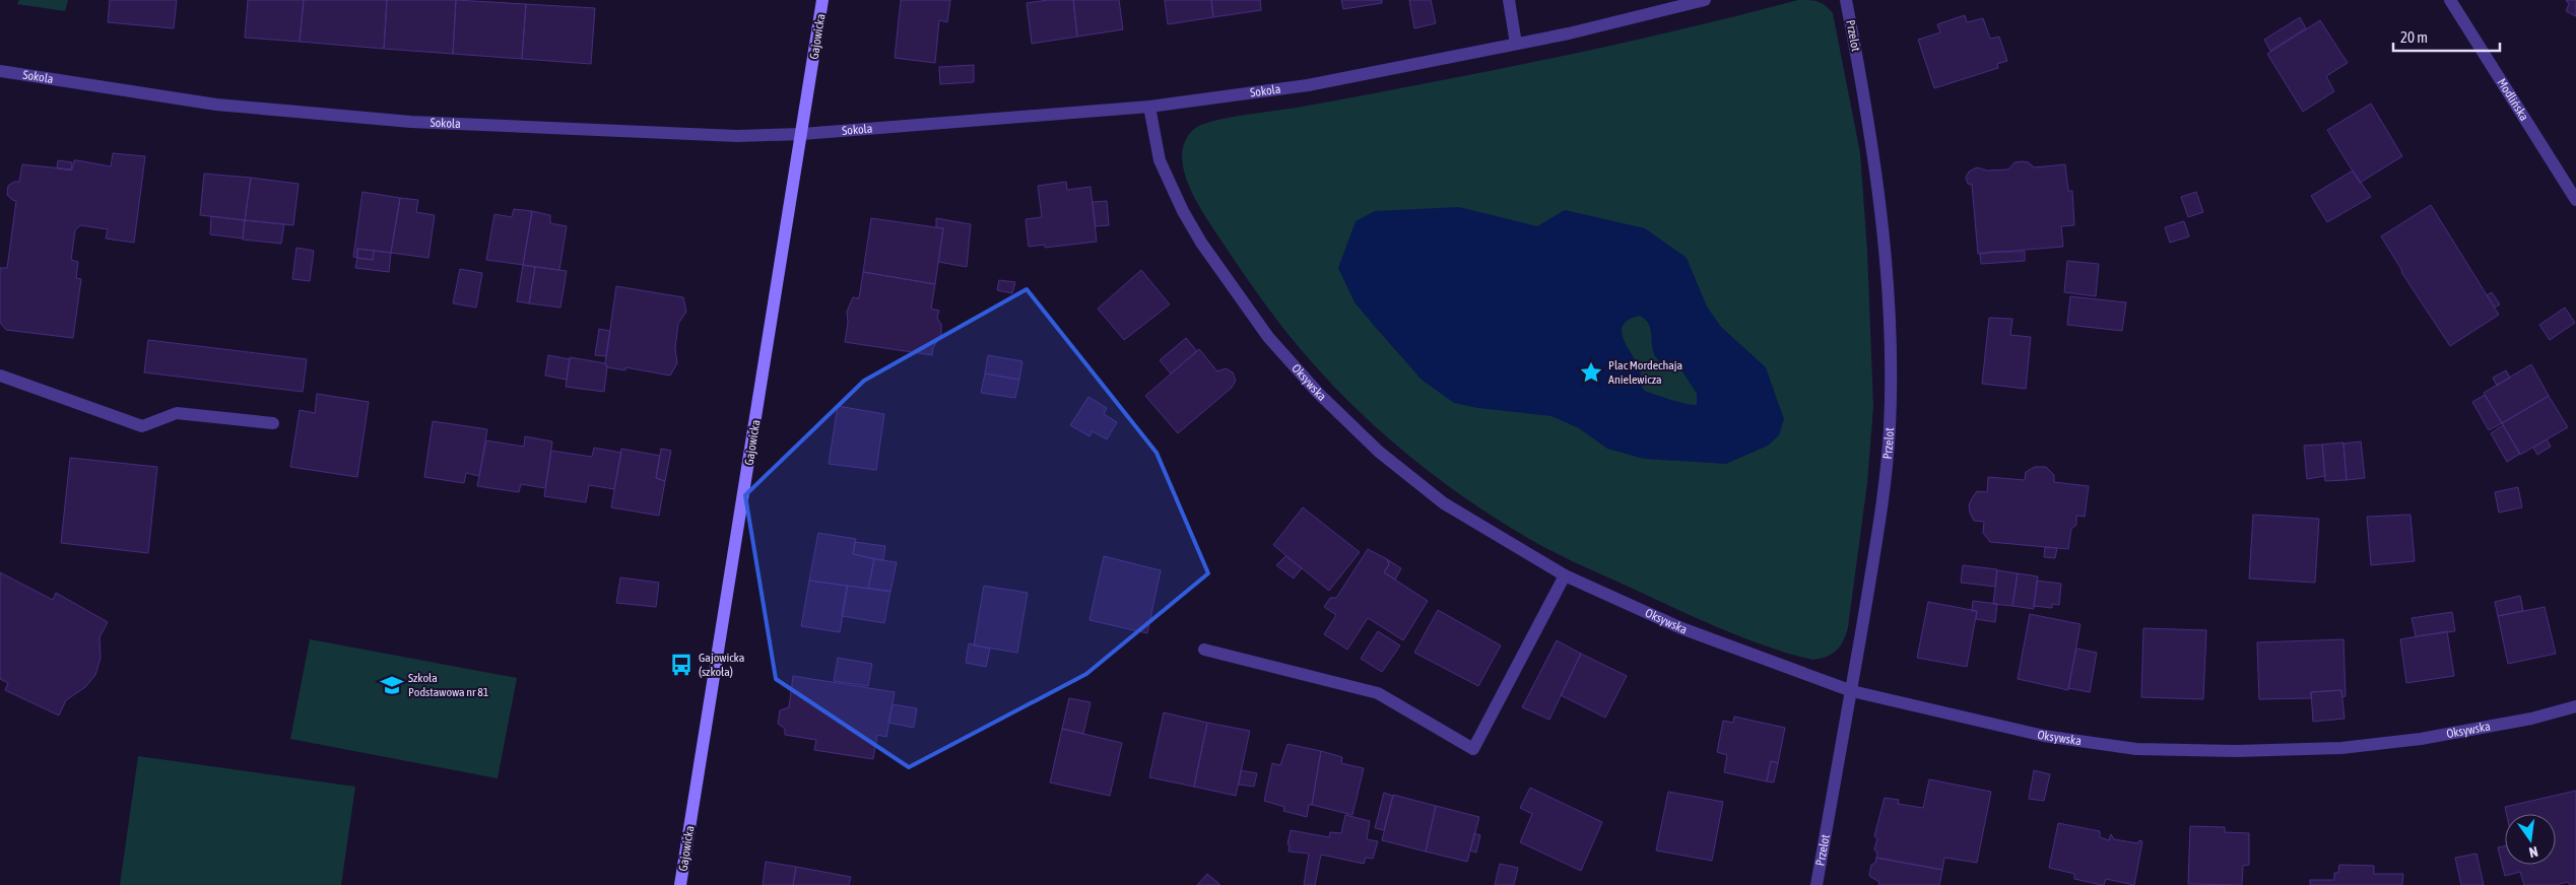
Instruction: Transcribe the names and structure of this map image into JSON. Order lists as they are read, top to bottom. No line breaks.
{"streets":{"street":["Przelot","Gajowicka","Sokola","Modlińska","Oksywska"]},"crossings":[["Przelot","Oksywska"],["Gajowicka","Sokola"],["Sokola","Oksywska"]],"places":{"place":["Plac Mordechaja Anielewicza"],"bus stop":["Gajowicka (szkoła)"],"school or university":["Szkoła Podstawowa nr 81"]},"scale_bar":"20 m","north":"bottom"}
